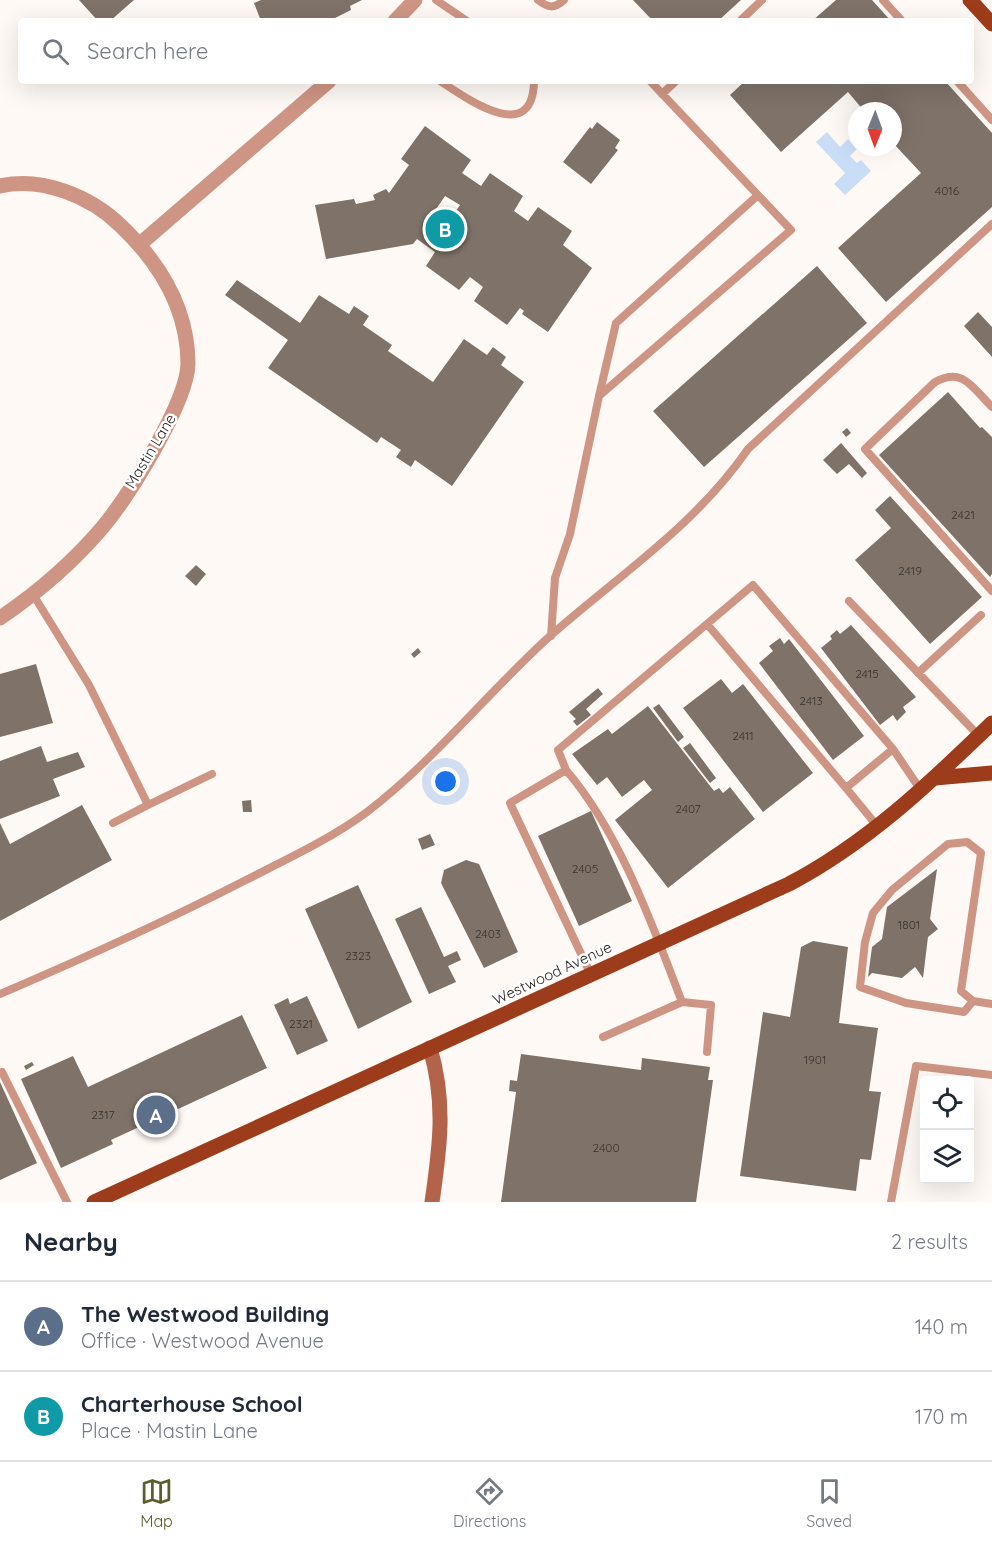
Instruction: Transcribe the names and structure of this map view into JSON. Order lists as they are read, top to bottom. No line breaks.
{"streets":{"main road":["Westwood Avenue"],"street":["Mastin Lane"]},"house_numbers":["4016","2421","2419","2415","2413","2411","2407","2405","1801","2403","2323","2321","1901","2317","2400"],"north":"bottom","page":{"search":"Search here","pins":["B","A"],"heading":["Nearby","2 results"],"list":[{"mark":"A","name":"The Westwood Building","note":"Office · Westwood Avenue","value":"140 m"},{"mark":"B","name":"Charterhouse School","note":"Place · Mastin Lane","value":"170 m"}],"nav":["Map","Directions","Saved"]}}
